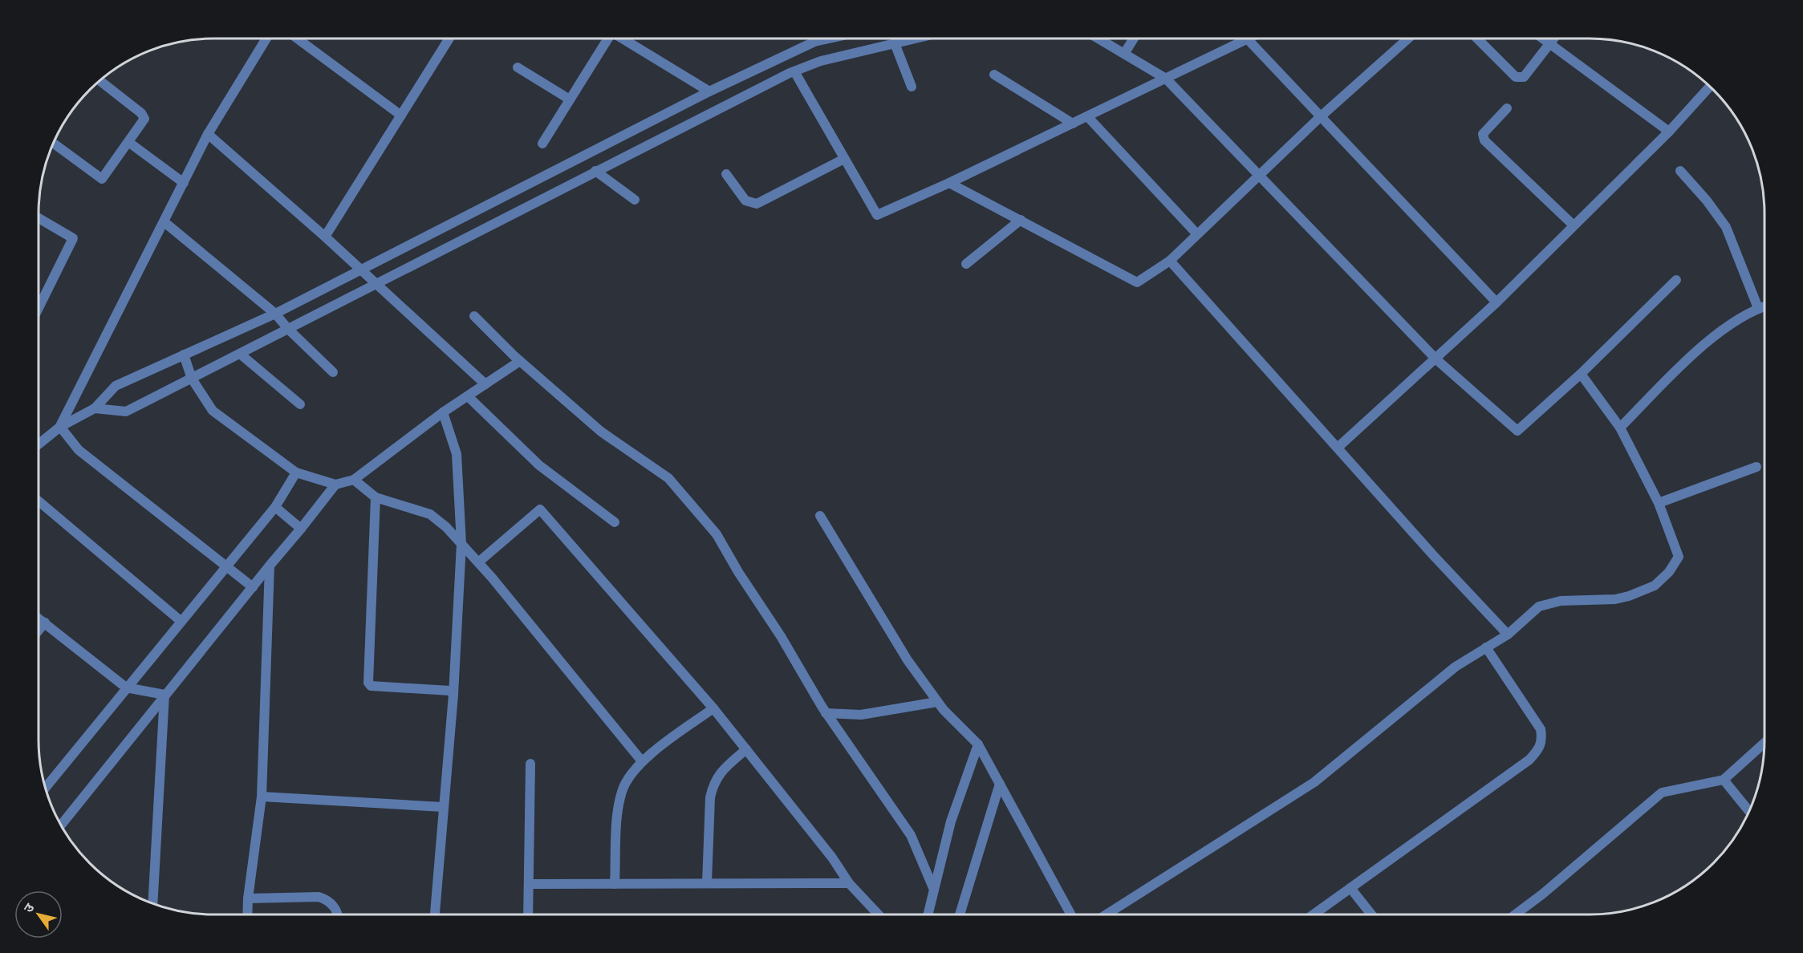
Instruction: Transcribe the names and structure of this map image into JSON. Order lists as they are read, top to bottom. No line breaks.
{"north":"top left"}
